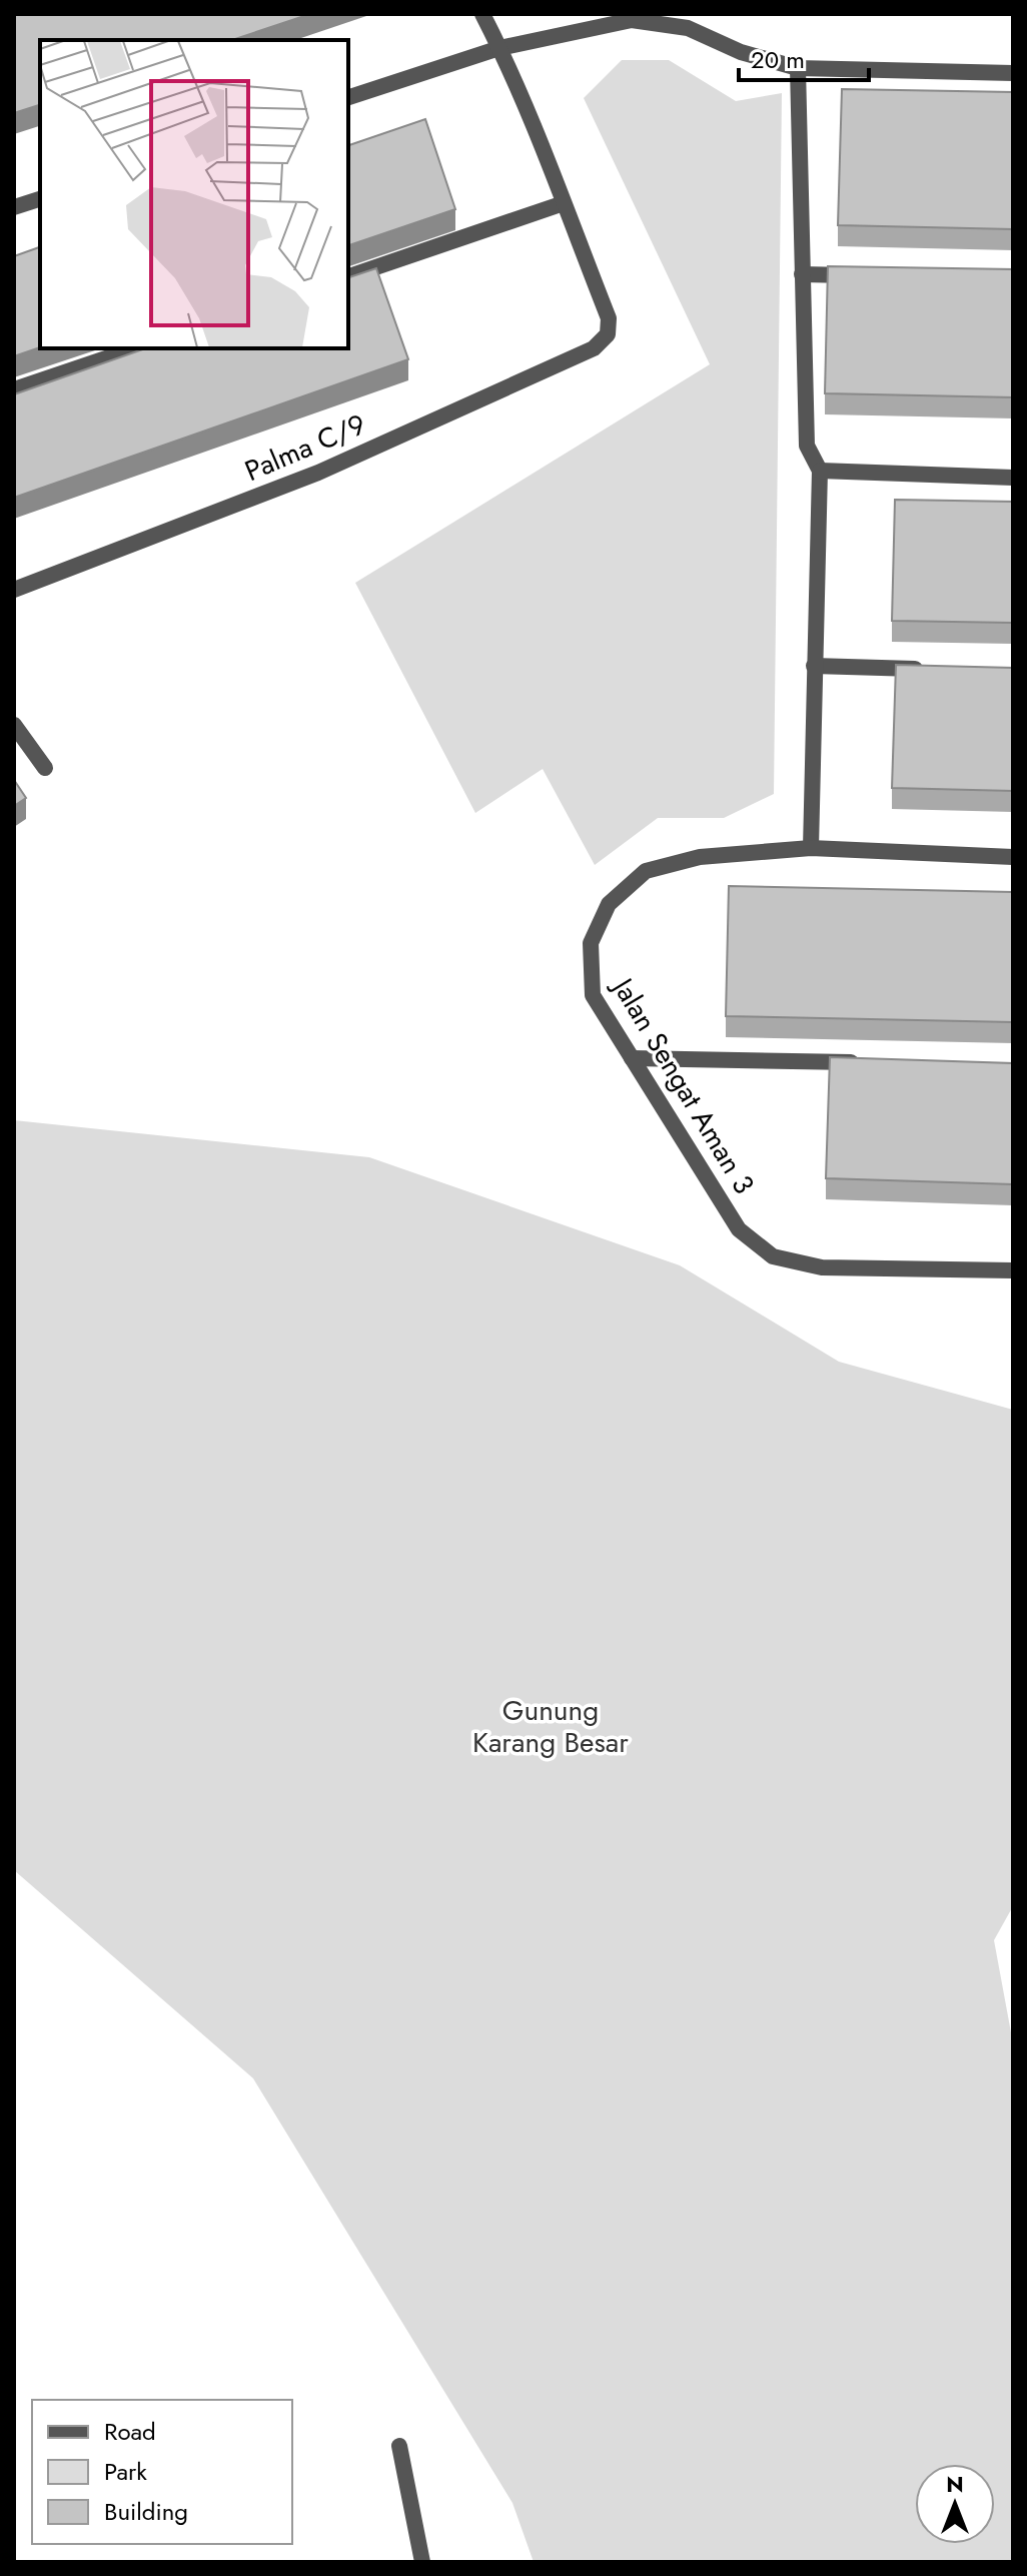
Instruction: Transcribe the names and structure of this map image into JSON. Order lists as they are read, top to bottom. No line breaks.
{"streets":{"street":["Palma C/9","Jalan Sengat Aman 3"]},"parks":["Gunung Karang Besar"],"legend":["Road","Park","Building"],"scale_bar":"20 m","north":"top"}
